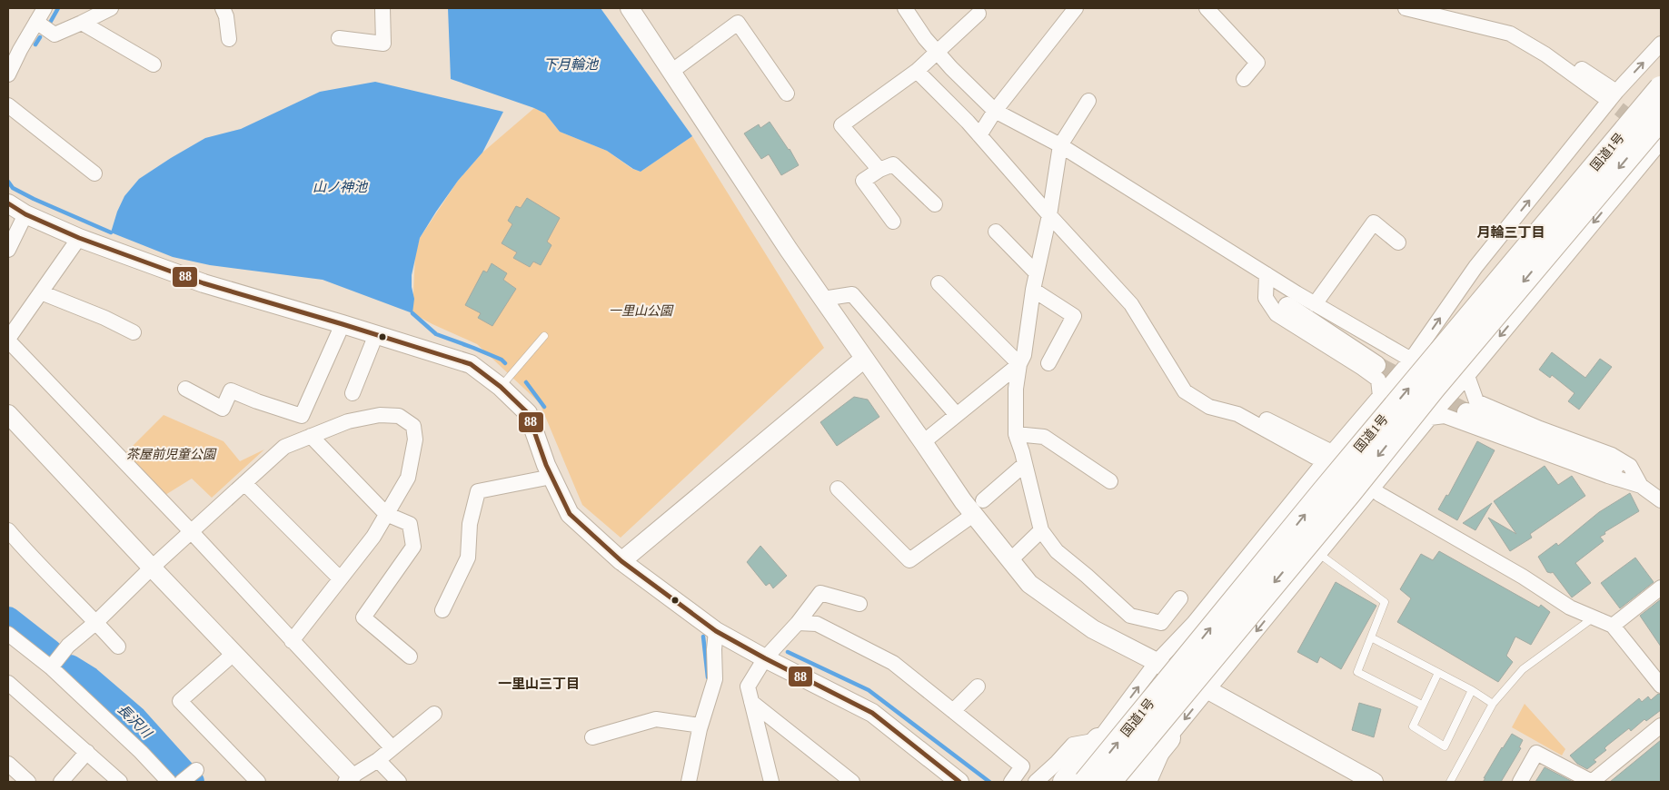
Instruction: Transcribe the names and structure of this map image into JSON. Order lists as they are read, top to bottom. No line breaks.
{"streets":{"highway":["国道1号"]},"districts":["月輪三丁目","一里山三丁目"],"water":["下月輪池","山ノ神池","長沢川"],"parks":["一里山公園","茶屋前児童公園"],"lines":["transit line 88"]}
